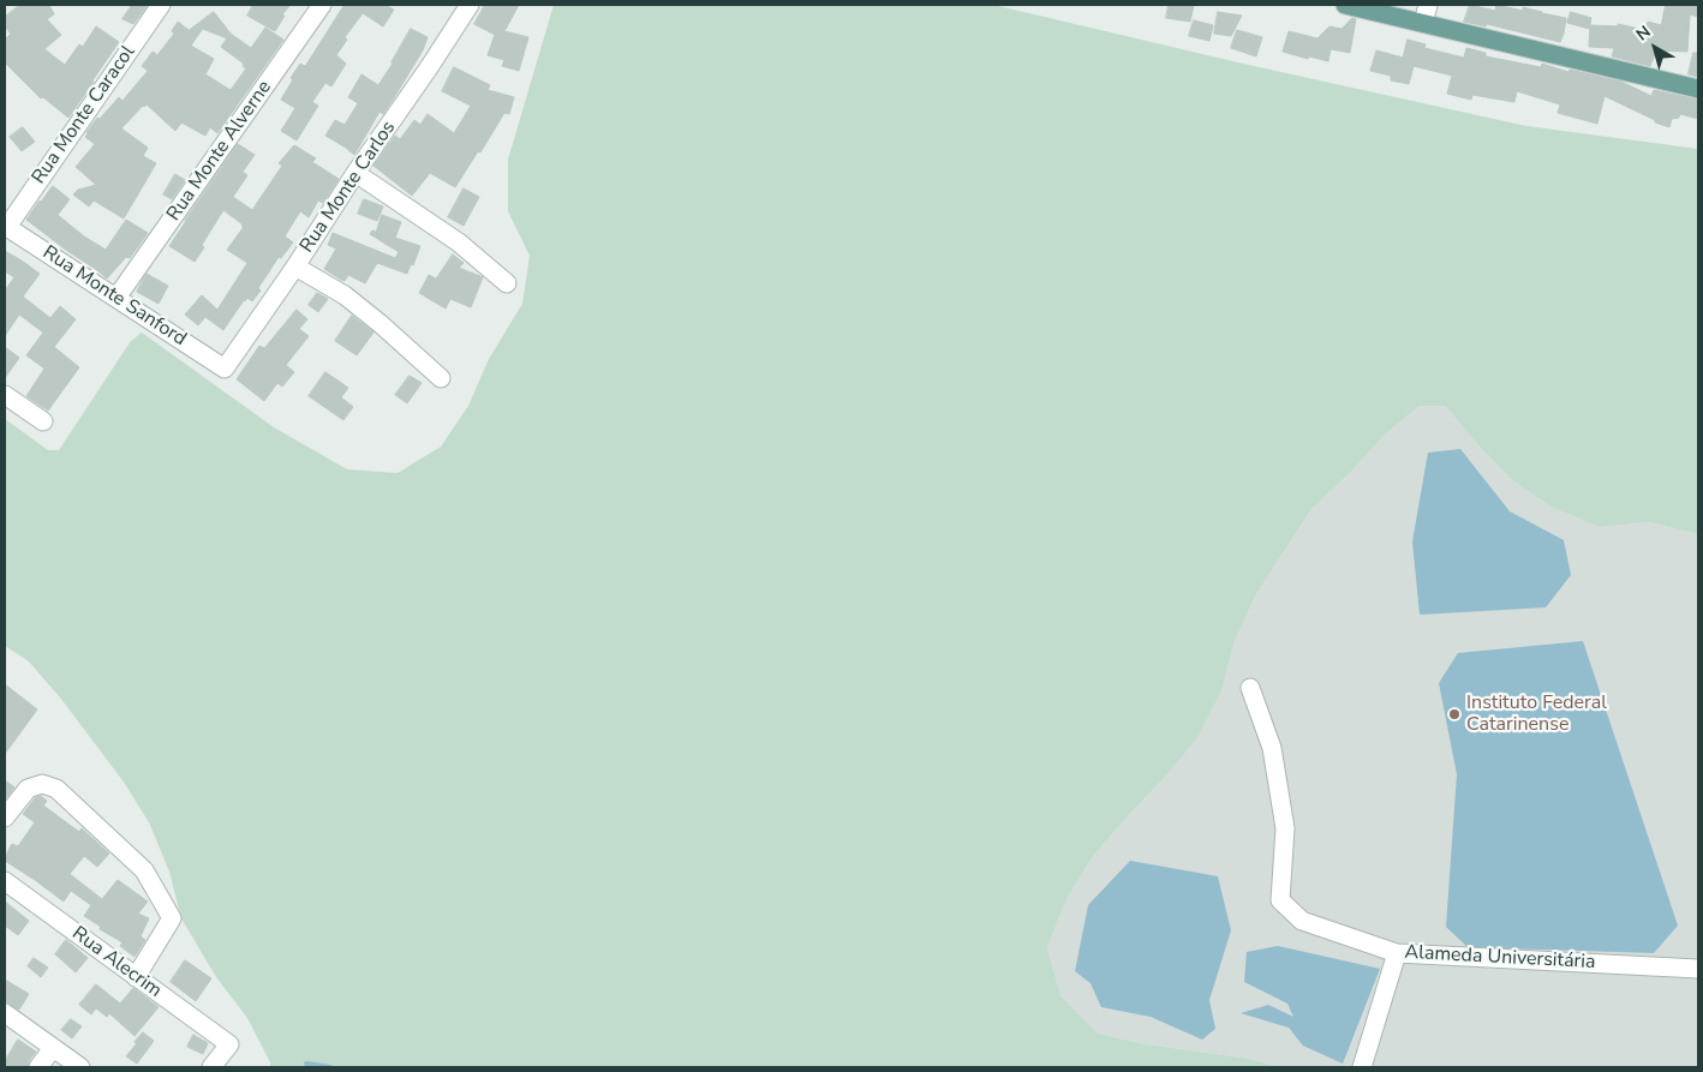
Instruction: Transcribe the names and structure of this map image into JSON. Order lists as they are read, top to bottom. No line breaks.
{"streets":{"street":["Rua Monte Caracol","Rua Monte Alverne","Rua Monte Carlos","Rua Monte Sanford","Alameda Universitária","Rua Alecrim"]},"crossings":[["Rua Monte Caracol","Rua Monte Sanford"],["Rua Monte Alverne","Rua Monte Sanford"],["Rua Monte Carlos","Rua Monte Sanford"]],"places":["Instituto Federal Catarinense"],"north":"top left"}
